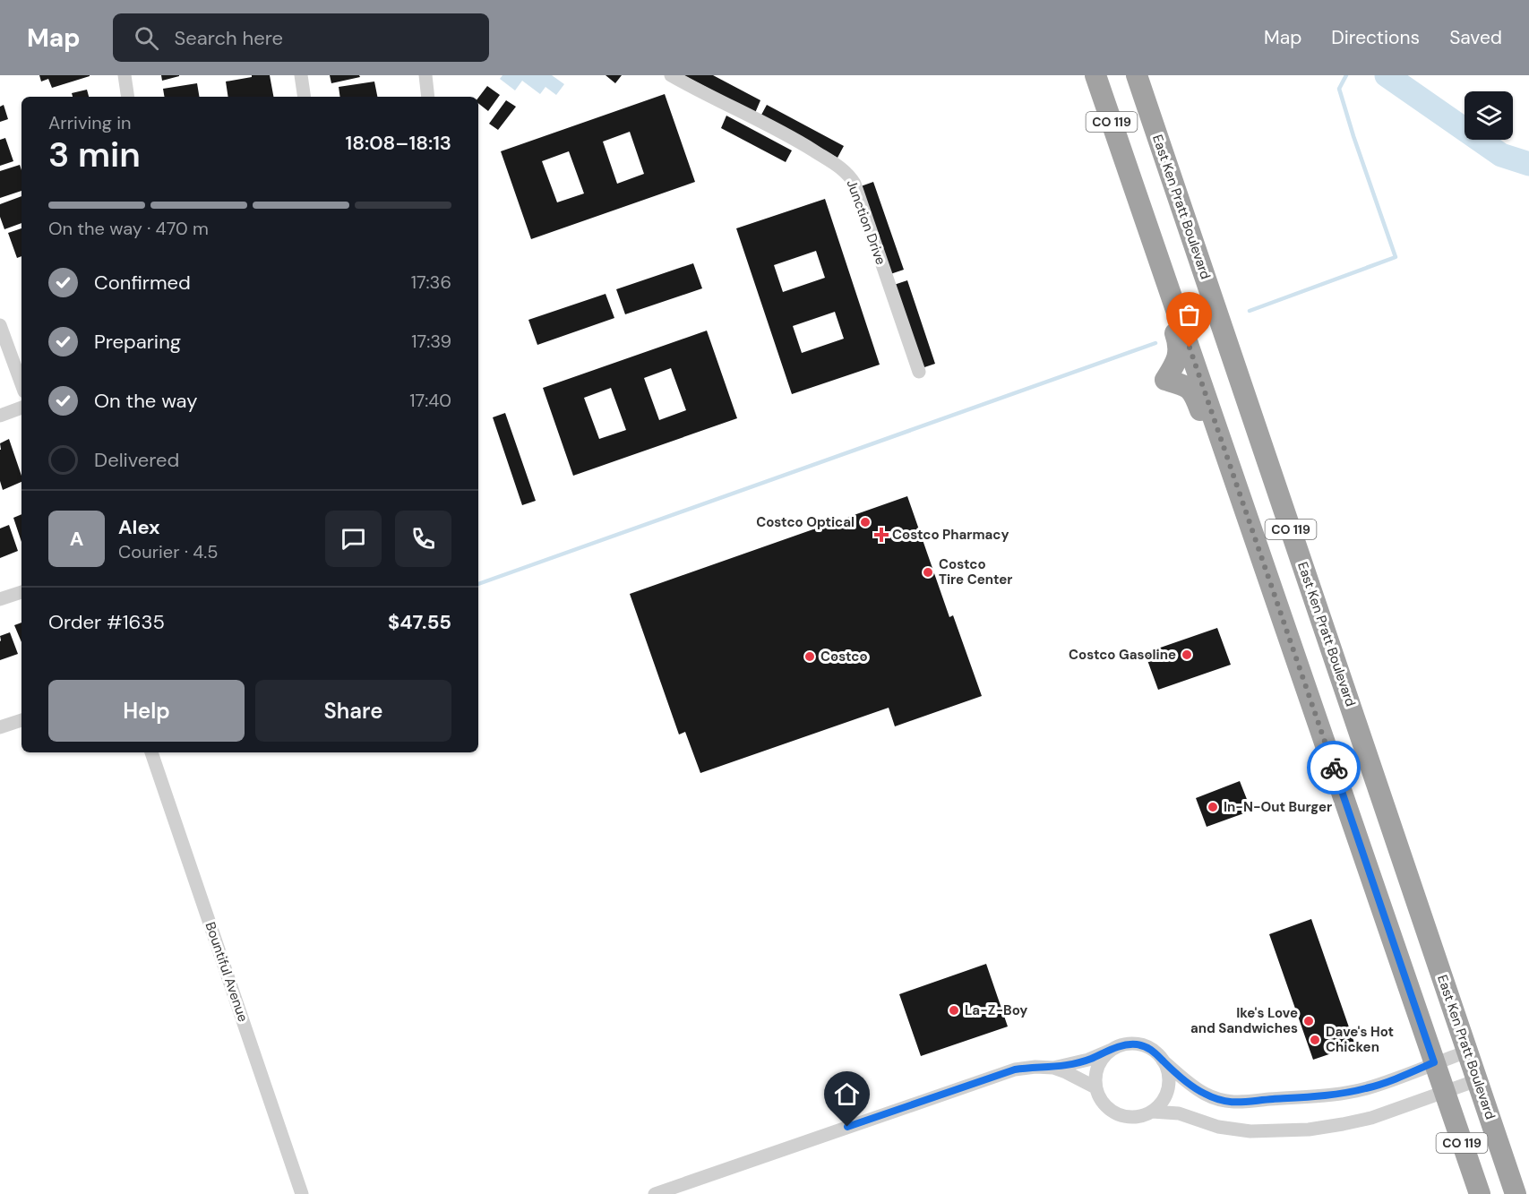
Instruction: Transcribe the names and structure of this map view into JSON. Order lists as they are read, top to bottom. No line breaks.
{"streets":{"highway":["CO 119","East Ken Pratt Boulevard"],"street":["Junction Drive","Bountiful Avenue"]},"places":{"other":["Costco Optical","Costco Tire Center","Costco Gasoline","Costco","In-N-Out Burger","La-Z-Boy","Ike's Love and Sandwiches","Dave's Hot Chicken"],"health":["Costco Pharmacy"]},"page":{"header":"Map","search":"Search here","nav":["Map","Directions","Saved"],"heading":["3 min","Arriving in","18:08–18:13"],"panel":["Alex","Courier · 4.5","Order #1635","$47.55"],"bar":"On the way · 470 m","list":[["Confirmed","17:36"],["Preparing","17:39"],["On the way","17:40"],"Delivered"],"round":"A","buttons":["Help","Share"]}}
